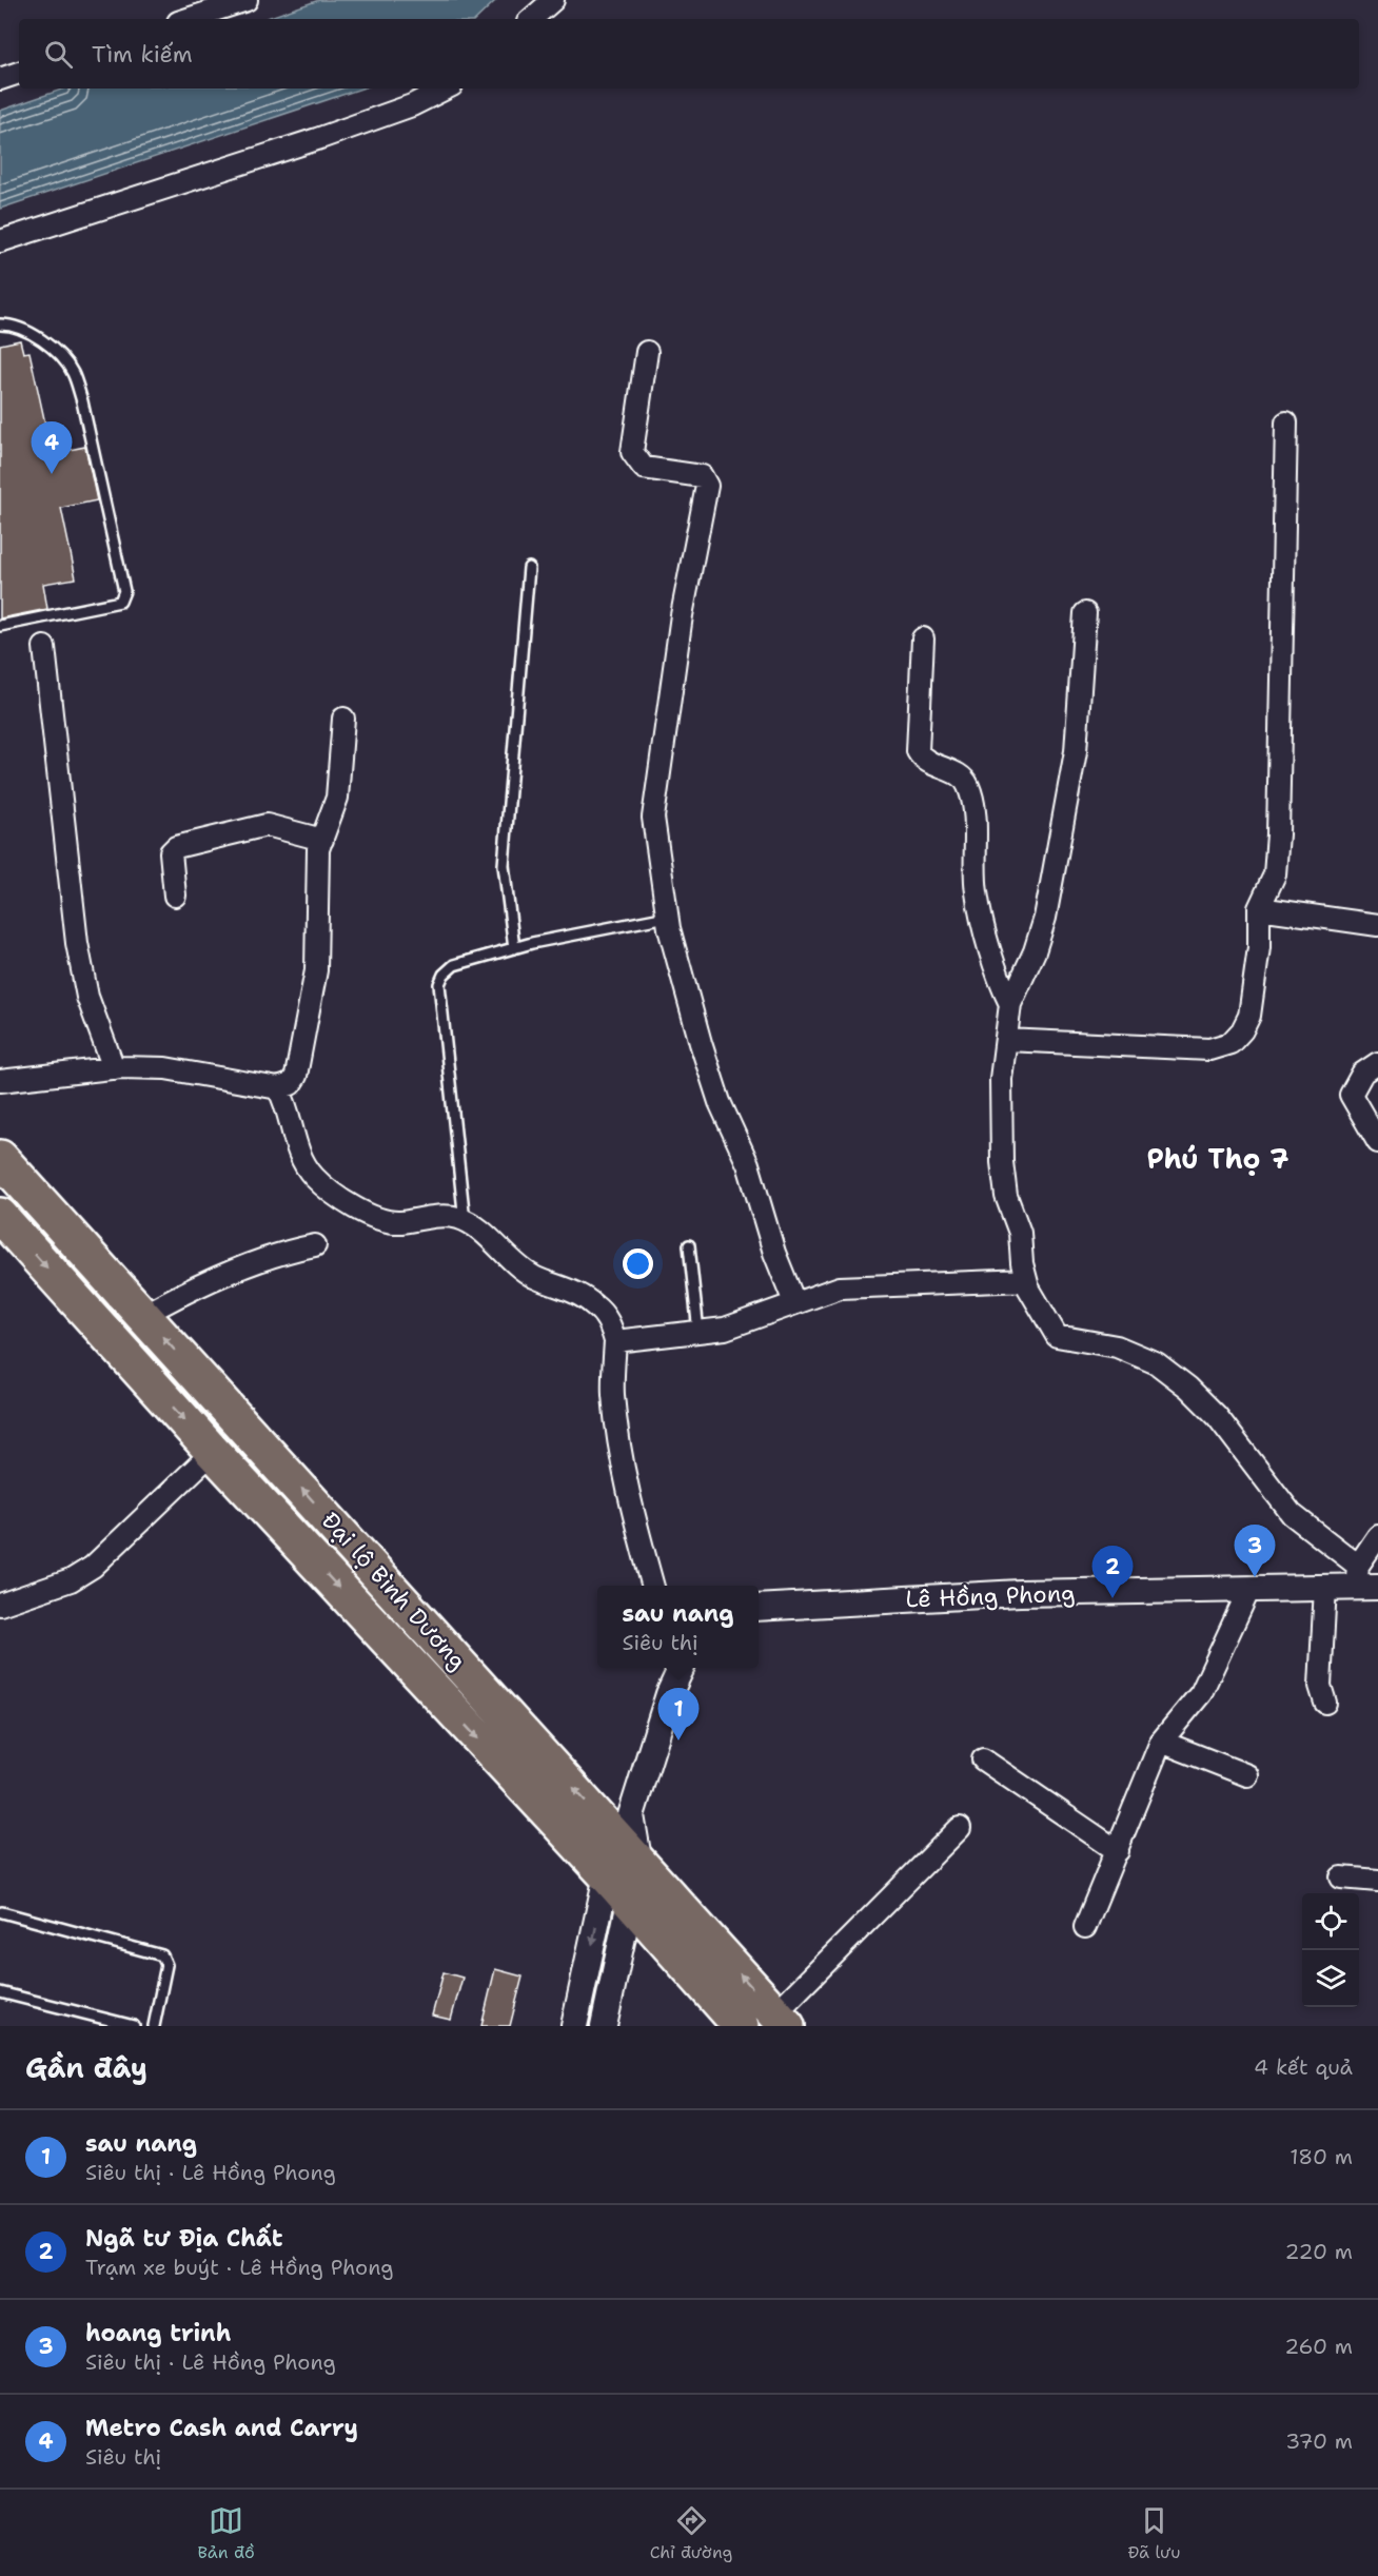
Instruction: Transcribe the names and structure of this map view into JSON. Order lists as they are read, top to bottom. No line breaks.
{"streets":{"highway":["Đại lộ Bình Dương"],"street":["Lê Hồng Phong"]},"districts":["Phú Thọ 7"],"page":{"search":"Tìm kiếm","pins":["4","3","2","1"],"popup":["sau nang","Siêu thị"],"heading":["Gần đây","4 kết quả"],"list":[{"mark":"1","name":"sau nang","note":"Siêu thị · Lê Hồng Phong","value":"180 m"},{"mark":"2","name":"Ngã tư Địa Chất","note":"Trạm xe buýt · Lê Hồng Phong","value":"220 m"},{"mark":"3","name":"hoang trinh","note":"Siêu thị · Lê Hồng Phong","value":"260 m"},{"mark":"4","name":"Metro Cash and Carry","note":"Siêu thị","value":"370 m"}],"nav":["Bản đồ","Chỉ đường","Đã lưu"]}}
